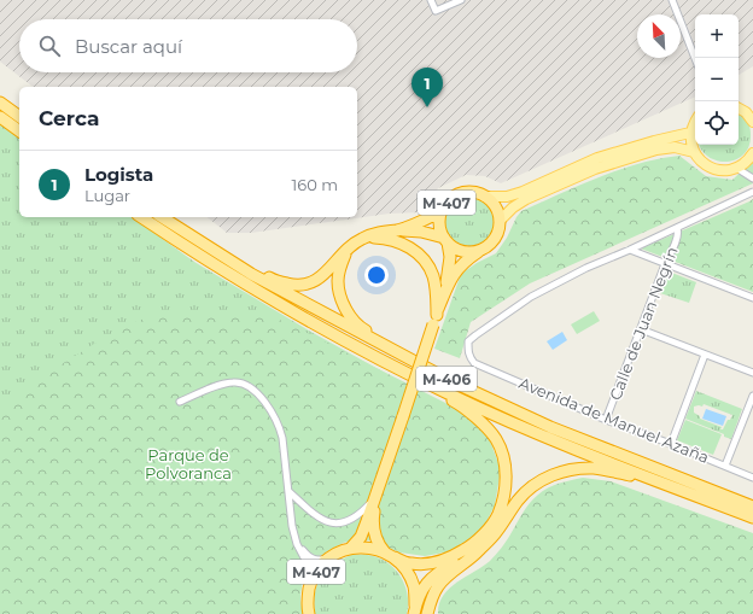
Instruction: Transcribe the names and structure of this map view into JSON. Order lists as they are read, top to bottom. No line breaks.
{"streets":{"highway":["M-407","M-406"],"street":["Calle de Juan Negrín","Avenida de Manuel Azaña"]},"crossings":[["M-407","M-406"],["Calle de Juan Negrín","Avenida de Manuel Azaña"]],"parks":["Parque de Polvoranca"],"north":"top left","page":{"map_buttons":["+","−"],"search":"Buscar aquí","pins":"1","heading":"Cerca","list":[{"mark":"1","name":"Logista","note":"Lugar","value":"160 m"}]}}
